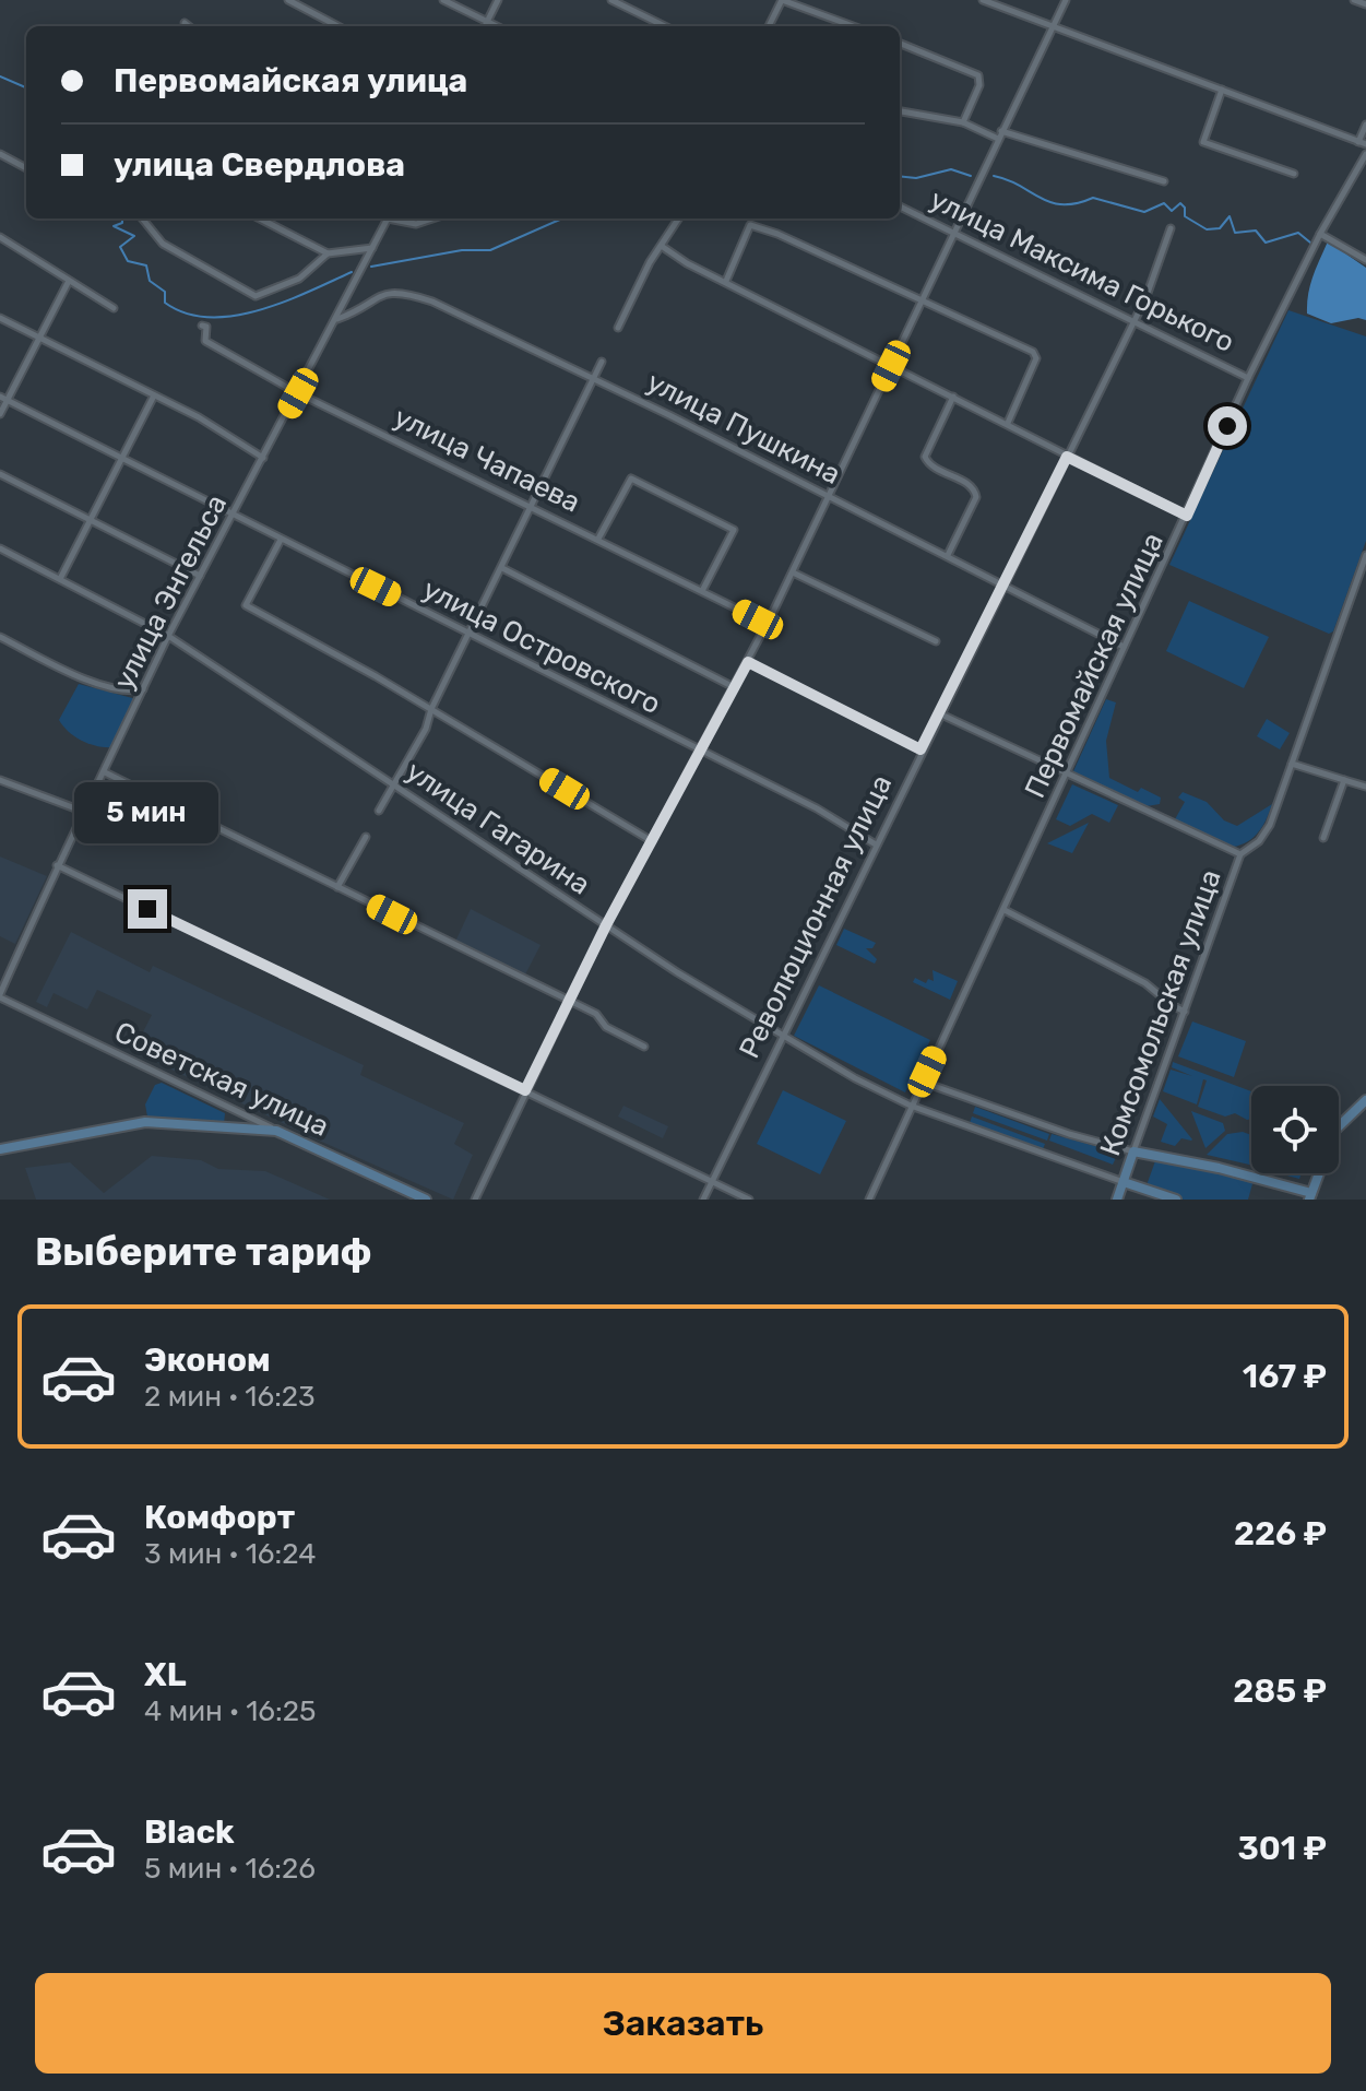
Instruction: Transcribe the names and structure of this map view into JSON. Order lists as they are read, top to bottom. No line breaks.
{"streets":{"street":["улица Максима Горького","улица Пушкина","улица Чапаева","улица Энгельса","улица Островского","Первомайская улица","улица Гагарина","Революционная улица","Комсомольская улица","Советская улица"]},"crossings":[["улица Максима Горького","Первомайская улица"],["улица Максима Горького","Революционная улица"],["улица Пушкина","улица Энгельса"],["улица Пушкина","Первомайская улица"],["улица Пушкина","Революционная улица"],["улица Чапаева","улица Энгельса"],["улица Энгельса","улица Островского"],["улица Энгельса","улица Гагарина"],["улица Энгельса","Советская улица"],["улица Островского","Революционная улица"],["Первомайская улица","улица Гагарина"],["улица Гагарина","Революционная улица"],["улица Гагарина","Комсомольская улица"]],"page":{"banner":["Первомайская улица","улица Свердлова"],"bubble":"5 мин","heading":"Выберите тариф","list":[{"name":"Эконом","note":"2 мин · 16:23","value":"167 ₽"},{"name":"Комфорт","note":"3 мин · 16:24","value":"226 ₽"},{"name":"XL","note":"4 мин · 16:25","value":"285 ₽"},{"name":"Black","note":"5 мин · 16:26","value":"301 ₽"}],"buttons":"Заказать"}}
